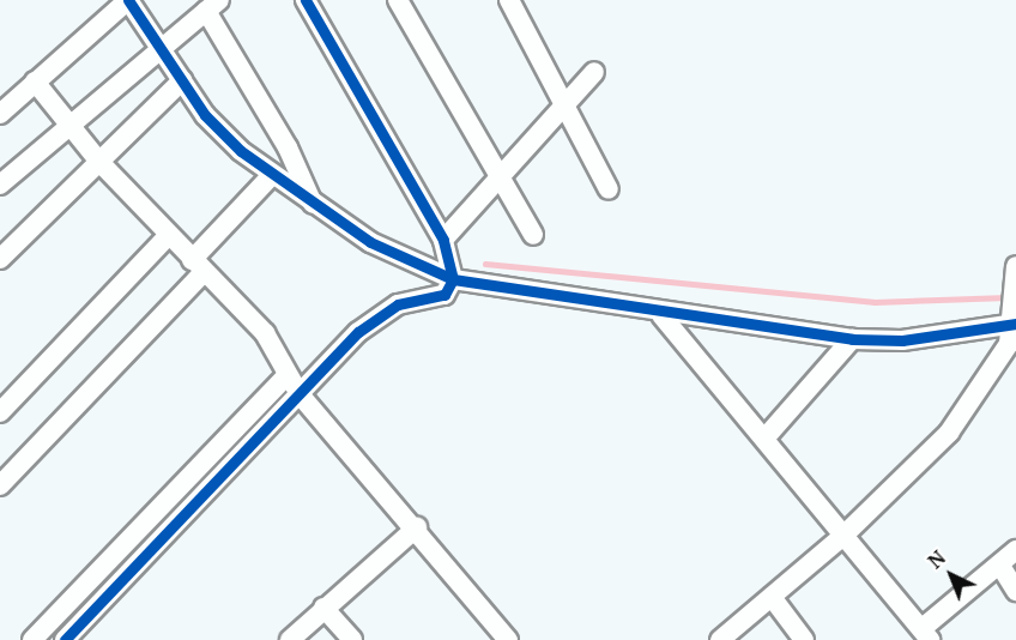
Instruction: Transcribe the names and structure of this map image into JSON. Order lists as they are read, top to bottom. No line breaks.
{"north":"top left"}
